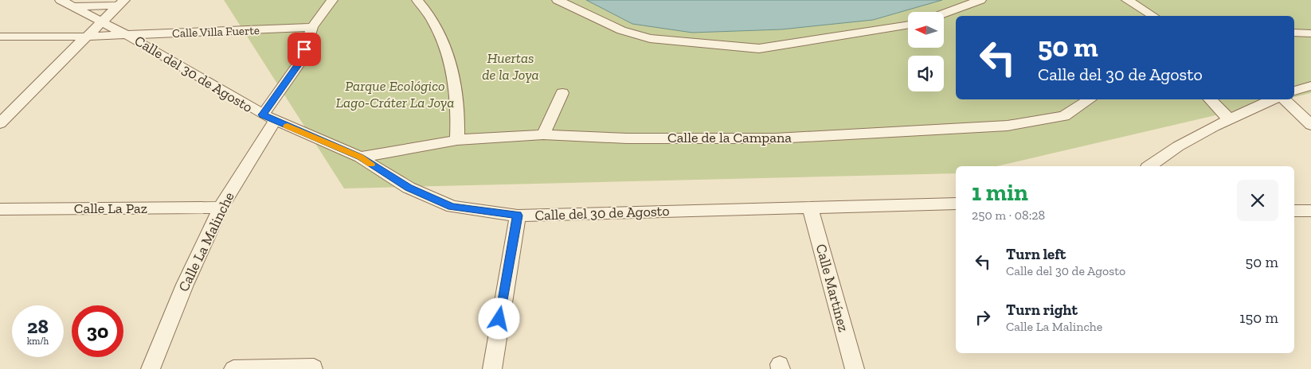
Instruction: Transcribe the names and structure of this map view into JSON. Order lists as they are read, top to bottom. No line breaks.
{"streets":{"street":["Calle Villa Fuerte","Calle del 30 de Agosto","Calle de la Campana","Calle La Paz","Calle La Malinche","Calle Martínez"]},"crossings":[["Calle Villa Fuerte","Calle del 30 de Agosto"],["Calle Villa Fuerte","Calle La Malinche"],["Calle del 30 de Agosto","Calle de la Campana"],["Calle del 30 de Agosto","Calle La Malinche"],["Calle del 30 de Agosto","Calle Martínez"],["Calle La Paz","Calle La Malinche"]],"parks":["Huertas de la Joya","Parque Ecológico Lago-Cráter La Joya"],"north":"left","page":{"turn":["50 m","Calle del 30 de Agosto"],"heading":["1 min","250 m · 08:28"],"list":[{"name":"Turn left","note":"Calle del 30 de Agosto","value":"50 m"},{"name":"Turn right","note":"Calle La Malinche","value":"150 m"}],"speed":"28 km/h","limit":"30"}}
